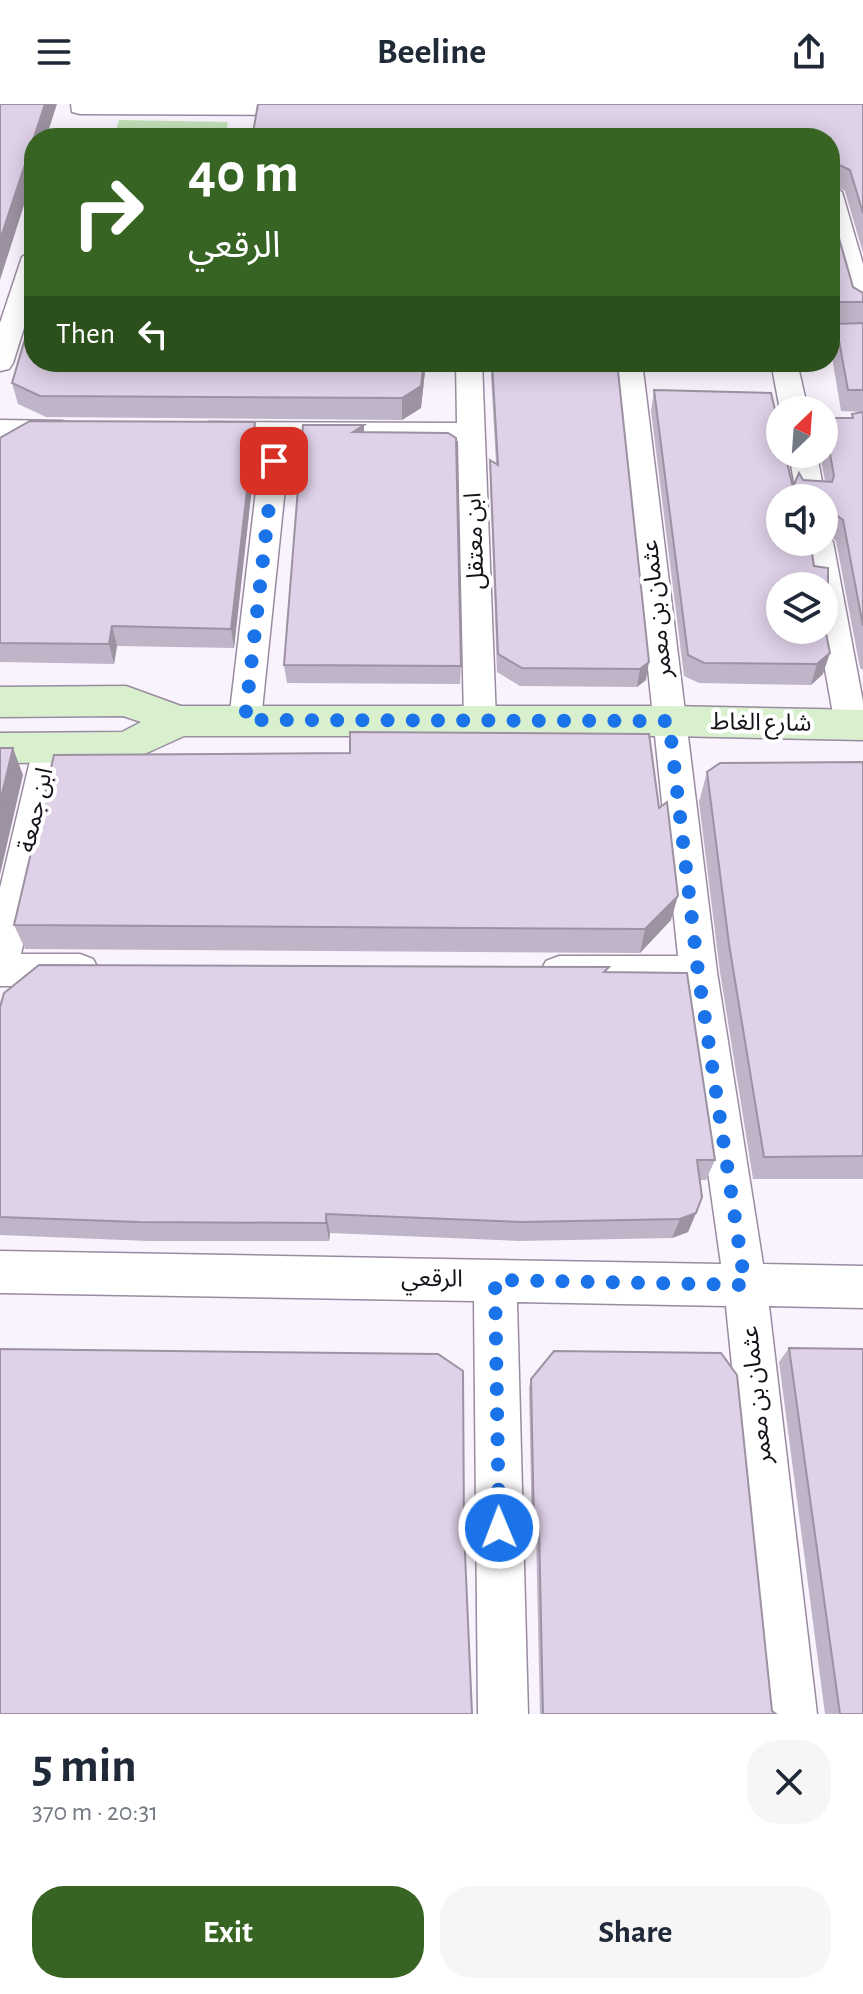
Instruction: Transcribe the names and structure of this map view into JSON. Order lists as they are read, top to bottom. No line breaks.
{"streets":{"street":["ابن معتقل","عثمان بن معمر","شارع الغاط","ابن جمعة","الرقعي"]},"crossings":[["ابن معتقل","شارع الغاط"],["عثمان بن معمر","شارع الغاط"],["عثمان بن معمر","الرقعي"],["شارع الغاط","ابن جمعة"]],"north":"top right","page":{"header":"Beeline","turn":["40 m","الرقعي"],"then":"Then","heading":["5 min","370 m · 20:31"],"buttons":["Exit","Share"]}}
